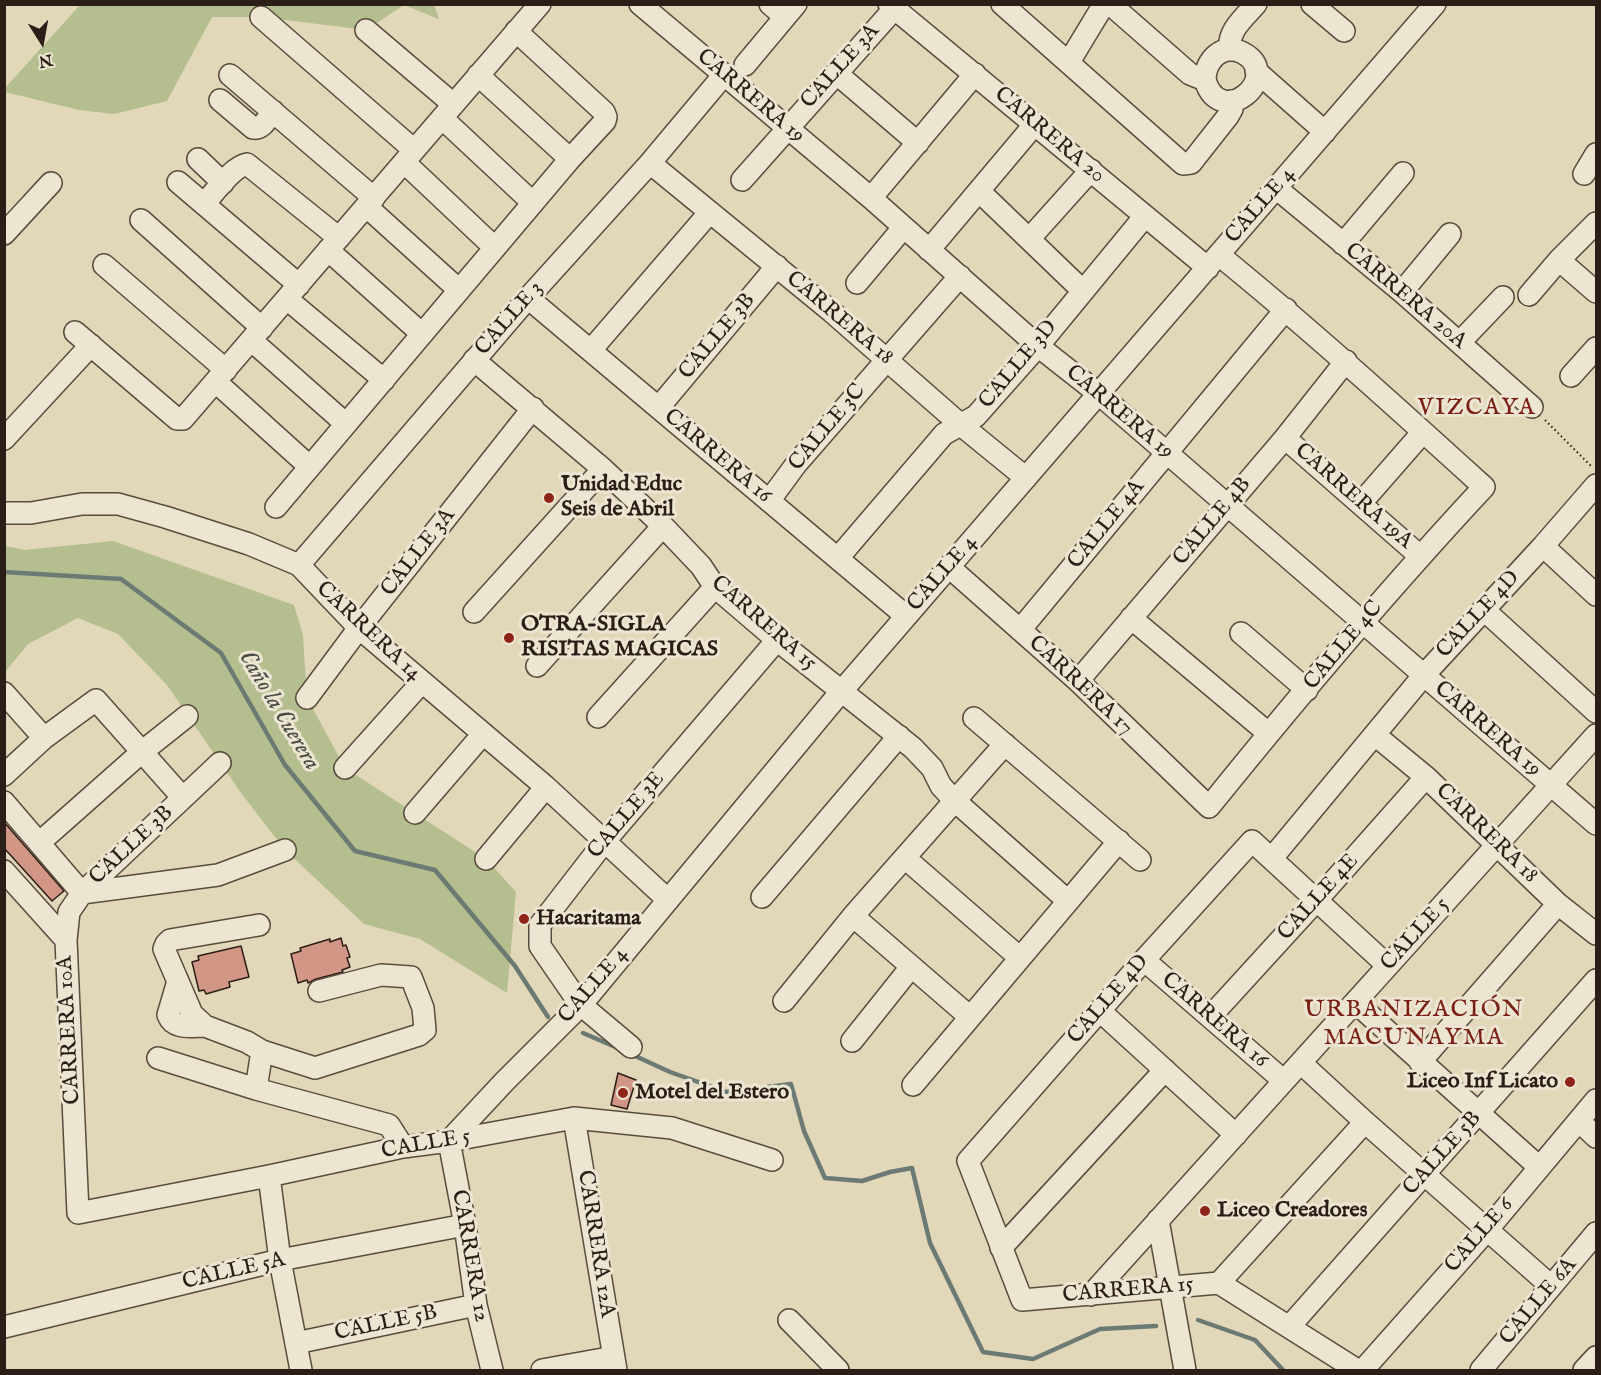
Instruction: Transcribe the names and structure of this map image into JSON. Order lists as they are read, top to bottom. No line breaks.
{"streets":{"street":["CALLE 3A","CARRERA 19","CARRERA 20","CALLE 4","CARRERA 20A","CALLE 3","CARRERA 18","CALLE 3B","CALLE 3D","CALLE 3C","CARRERA 16","CARRERA 19A","CALLE 4B","CALLE 4A","CALLE 4D","CARRERA 15","CARRERA 14","CALLE 4C","CARRERA 17","CALLE 3E","CALLE 4E","CALLE 5","CARRERA 10A","CALLE 5B","CALLE 6","CARRERA 12A","CARRERA 12","CALLE 5A","CALLE 6A"]},"crossings":[["CALLE 3A","CARRERA 19"],["CALLE 3A","CARRERA 20"],["CALLE 3A","CARRERA 15"],["CALLE 3A","CARRERA 14"],["CARRERA 19","CALLE 4"],["CARRERA 19","CALLE 3"],["CARRERA 19","CALLE 3D"],["CARRERA 19","CALLE 3C"],["CARRERA 19","CALLE 4B"],["CARRERA 19","CALLE 4A"],["CARRERA 19","CALLE 4D"],["CARRERA 19","CALLE 4C"],["CARRERA 19","CALLE 5"],["CARRERA 20","CALLE 4"],["CARRERA 20","CALLE 3D"],["CARRERA 20","CALLE 4B"],["CARRERA 20","CALLE 4A"],["CARRERA 20","CALLE 4C"],["CALLE 4","CARRERA 20A"],["CALLE 4","CARRERA 18"],["CALLE 4","CARRERA 16"],["CALLE 4","CARRERA 15"],["CALLE 4","CARRERA 14"],["CALLE 4","CARRERA 17"],["CALLE 4","CALLE 3E"],["CALLE 4","CALLE 5"],["CALLE 4","CARRERA 12"],["CALLE 3","CARRERA 18"],["CALLE 3","CARRERA 16"],["CALLE 3","CARRERA 15"],["CALLE 3","CARRERA 14"],["CARRERA 18","CALLE 3B"],["CARRERA 18","CALLE 3D"],["CARRERA 18","CALLE 3C"],["CARRERA 18","CALLE 4D"],["CARRERA 18","CALLE 4E"],["CARRERA 18","CALLE 5"],["CALLE 3B","CARRERA 16"],["CALLE 3B","CARRERA 10A"],["CALLE 3D","CARRERA 16"],["CALLE 3C","CARRERA 16"],["CARRERA 16","CALLE 4D"],["CARRERA 16","CALLE 4E"],["CARRERA 16","CALLE 5"],["CARRERA 16","CALLE 5B"],["CARRERA 16","CALLE 6"],["CARRERA 16","CALLE 6A"],["CARRERA 19A","CALLE 4B"],["CARRERA 19A","CALLE 4C"],["CALLE 4B","CARRERA 17"],["CALLE 4A","CARRERA 17"],["CALLE 4D","CARRERA 15"],["CARRERA 15","CALLE 3E"],["CARRERA 15","CALLE 5"],["CARRERA 15","CALLE 5B"],["CARRERA 14","CALLE 3E"],["CALLE 4C","CARRERA 17"],["CALLE 5","CARRERA 10A"],["CALLE 5","CARRERA 12A"],["CALLE 5","CARRERA 12"],["CALLE 5B","CARRERA 12"],["CARRERA 12","CALLE 5A"]],"districts":["VIZCAYA","URBANIZACIÓN MACUNAYMA"],"water":["Caño la Cuerera"],"places":["Unidad Educ Seis de Abril","OTRA-SIGLA RISITAS MAGICAS","Hacaritama","Liceo Inf Licato","Motel del Estero","Liceo Creadores"],"north":"bottom"}
